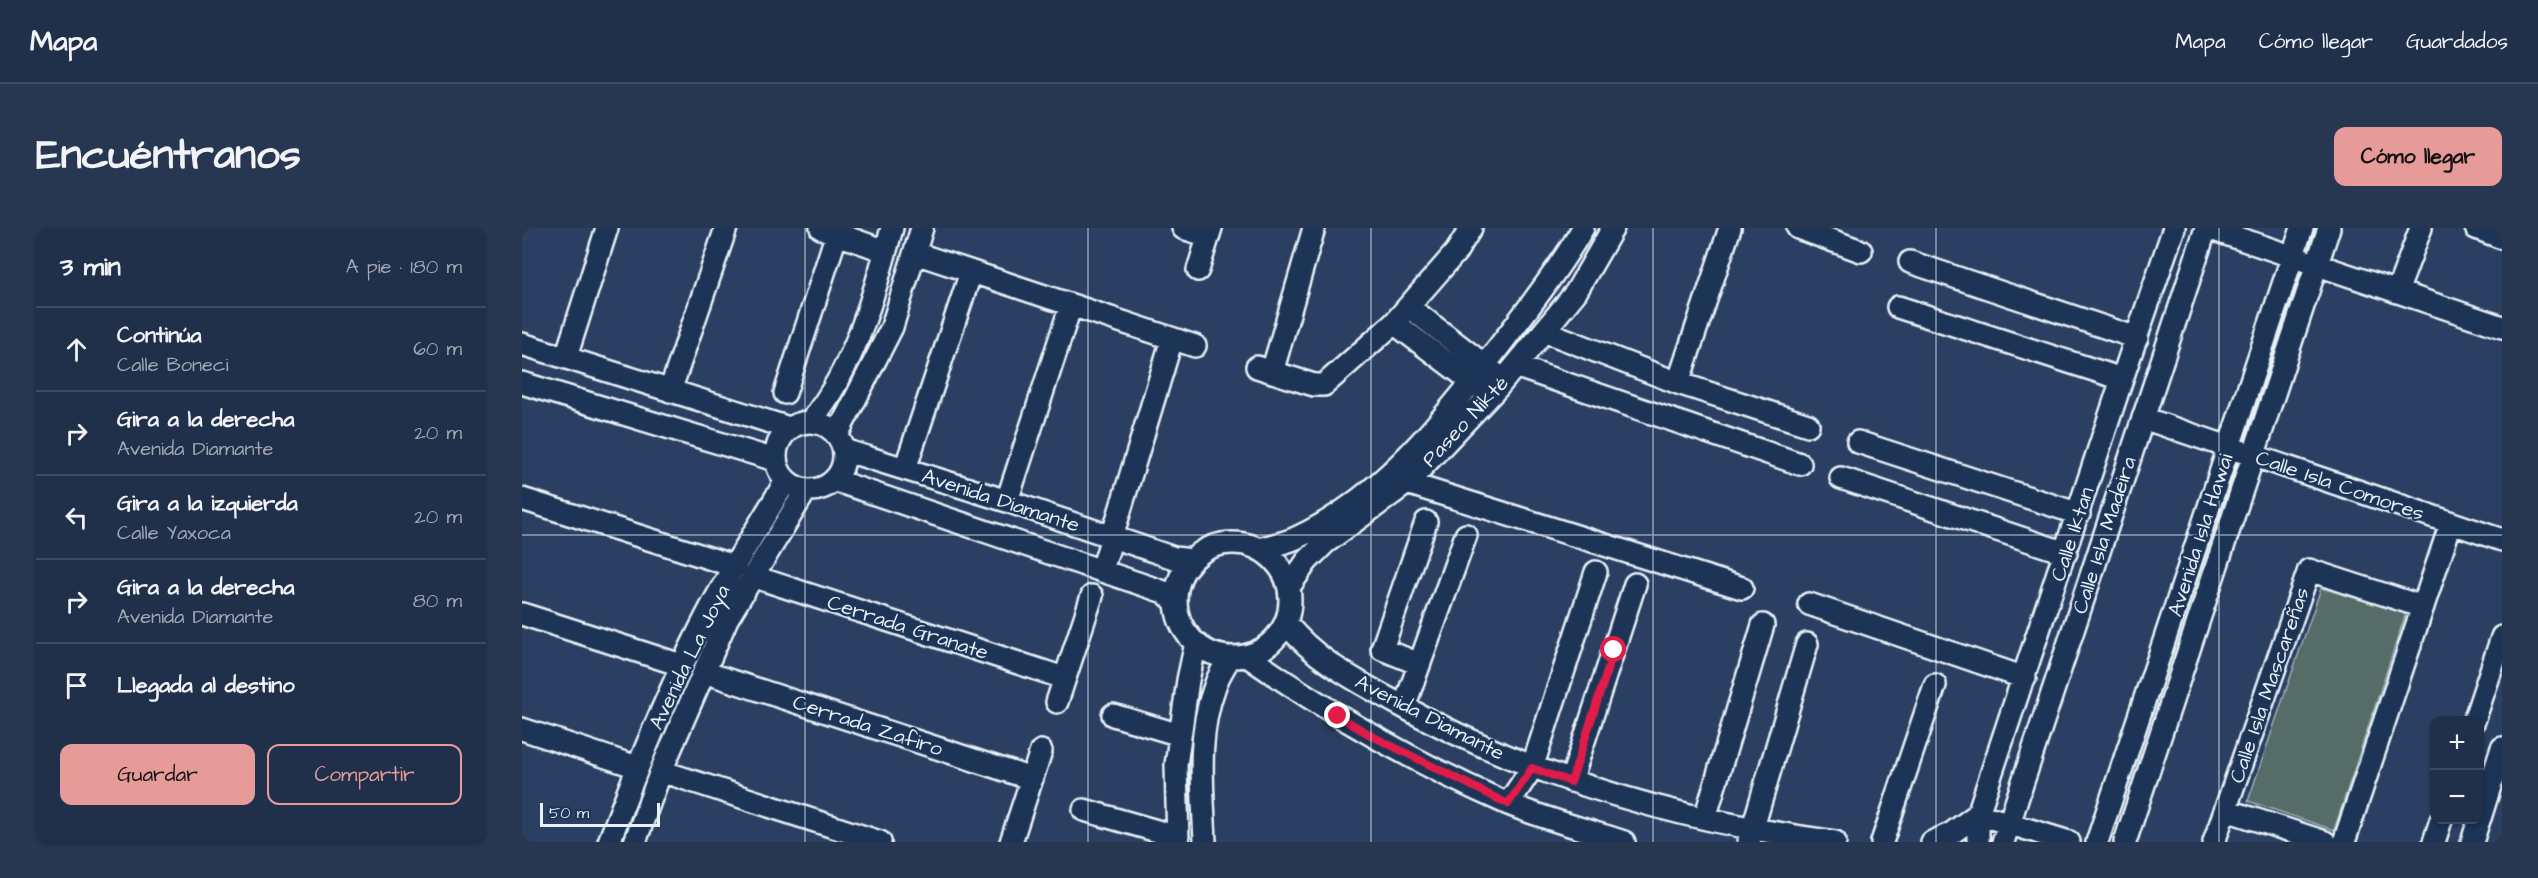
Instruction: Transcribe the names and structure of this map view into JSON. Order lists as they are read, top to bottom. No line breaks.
{"streets":{"street":["Paseo Nikté","Calle Isla Comores","Avenida Diamante","Calle Iktan","Calle Isla Madeira","Avenida Isla Hawai","Cerrada Granate","Avenida La Joya","Calle Isla Mascareñas","Cerrada Zafiro"]},"crossings":[["Paseo Nikté","Avenida Diamante"],["Calle Isla Comores","Calle Isla Madeira"],["Calle Isla Comores","Avenida Isla Hawai"],["Avenida Diamante","Avenida La Joya"],["Cerrada Granate","Avenida La Joya"],["Avenida La Joya","Cerrada Zafiro"]],"scale_bar":"50 m","page":{"header":"Mapa","nav":["Mapa","Cómo llegar","Guardados"],"title":"Encuéntranos","buttons":["Cómo llegar",["Guardar","Compartir"]],"heading":["3 min","A pie · 180 m"],"list":[["Continúa","Calle Boneci","60 m"],["Gira a la derecha","Avenida Diamante","20 m"],["Gira a la izquierda","Calle Yaxoca","20 m"],["Gira a la derecha","Avenida Diamante","80 m"],"Llegada al destino"],"map_buttons":["+","−"],"scale":"50 m"}}
